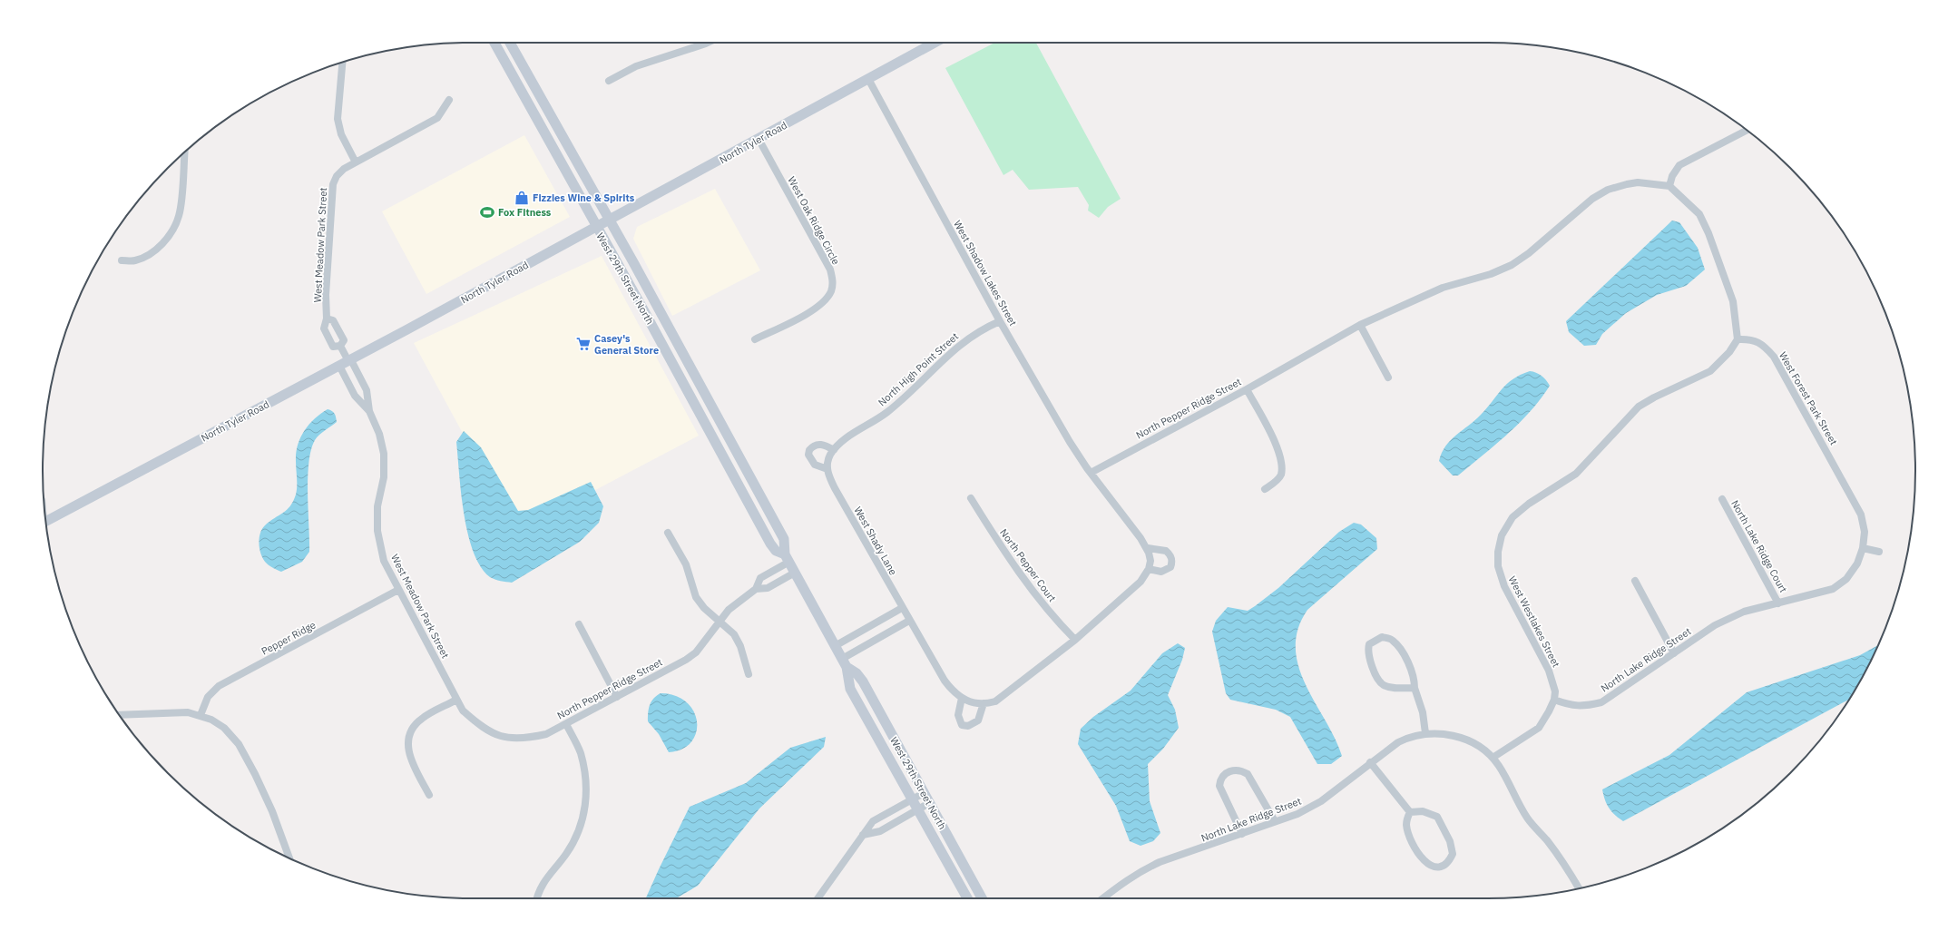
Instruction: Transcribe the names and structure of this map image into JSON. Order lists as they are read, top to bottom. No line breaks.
{"streets":{"main road":["North Tyler Road","West 29th Street North"],"street":["West Oak Ridge Circle","West Meadow Park Street","West Shadow Lakes Street","North High Point Street","West Forest Park Street","North Pepper Ridge Street","West Shady Lane","North Lake Ridge Court","North Pepper Court","West Westlakes Street","Pepper Ridge","North Lake Ridge Street"]},"crossings":[["North Tyler Road","West Oak Ridge Circle"],["North Tyler Road","West Meadow Park Street"],["North Tyler Road","West Shadow Lakes Street"],["North Tyler Road","West 29th Street North"],["West Meadow Park Street","North Pepper Ridge Street"],["West Meadow Park Street","Pepper Ridge"],["West Shadow Lakes Street","North High Point Street"],["West Shadow Lakes Street","North Pepper Ridge Street"],["West 29th Street North","North Pepper Ridge Street"],["North High Point Street","West Shady Lane"],["West Forest Park Street","West Westlakes Street"],["West Forest Park Street","North Lake Ridge Street"],["North Lake Ridge Court","North Lake Ridge Street"],["West Westlakes Street","North Lake Ridge Street"]],"places":{"shop":["Fizzies Wine & Spirits"],"sports":["Fox Fitness"],"supermarket":["Casey's General Store"]}}
